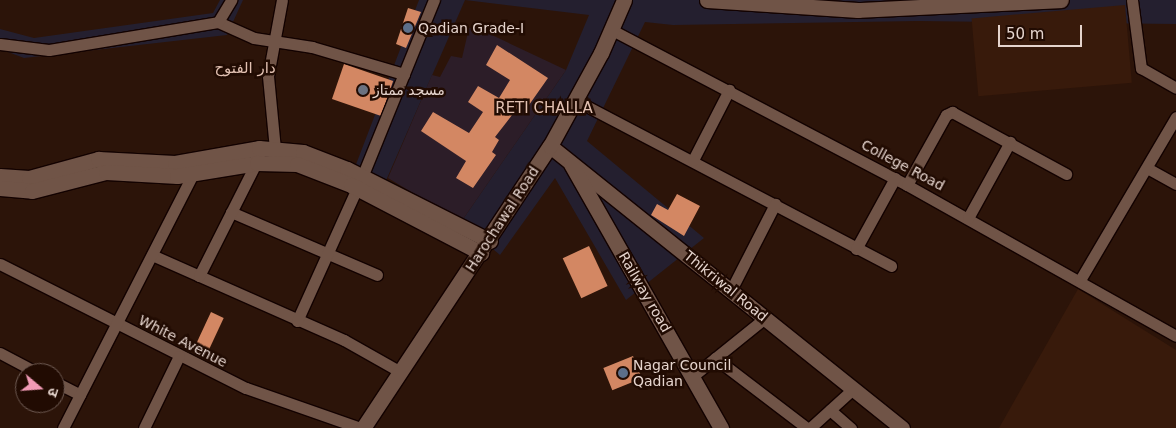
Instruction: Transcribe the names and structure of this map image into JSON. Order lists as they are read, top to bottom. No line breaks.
{"streets":{"main road":["Harochawal Road","Thikriwal Road","Railway road"],"street":["College Road","White Avenue"]},"crossings":[["College Road","Harochawal Road"],["Harochawal Road","Thikriwal Road"],["Harochawal Road","White Avenue"],["Thikriwal Road","Railway road"]],"districts":["دار الفتوح","RETI CHALLA"],"places":["Qadian Grade-I","مسجد ممتاز","Nagar Council Qadian"],"scale_bar":"50 m","north":"right"}
